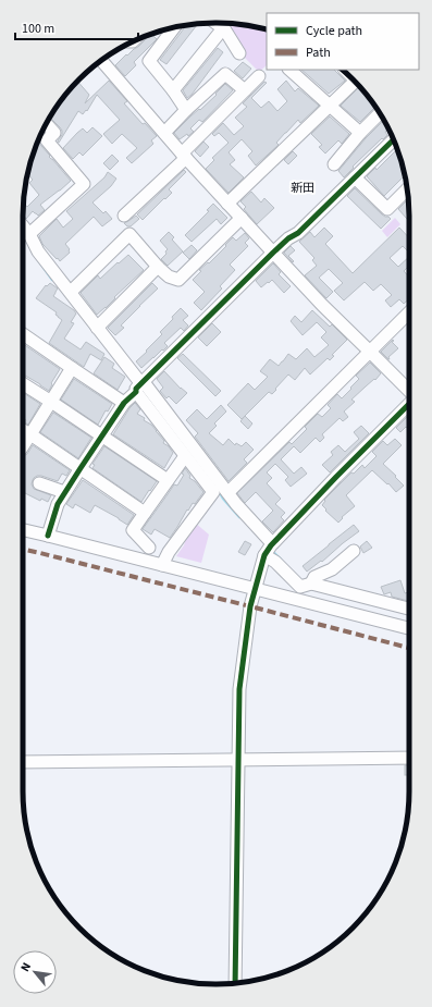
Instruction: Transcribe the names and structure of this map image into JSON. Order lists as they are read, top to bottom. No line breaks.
{"districts":["新田"],"legend":["Cycle path","Path"],"scale_bar":"100 m","north":"top left"}
